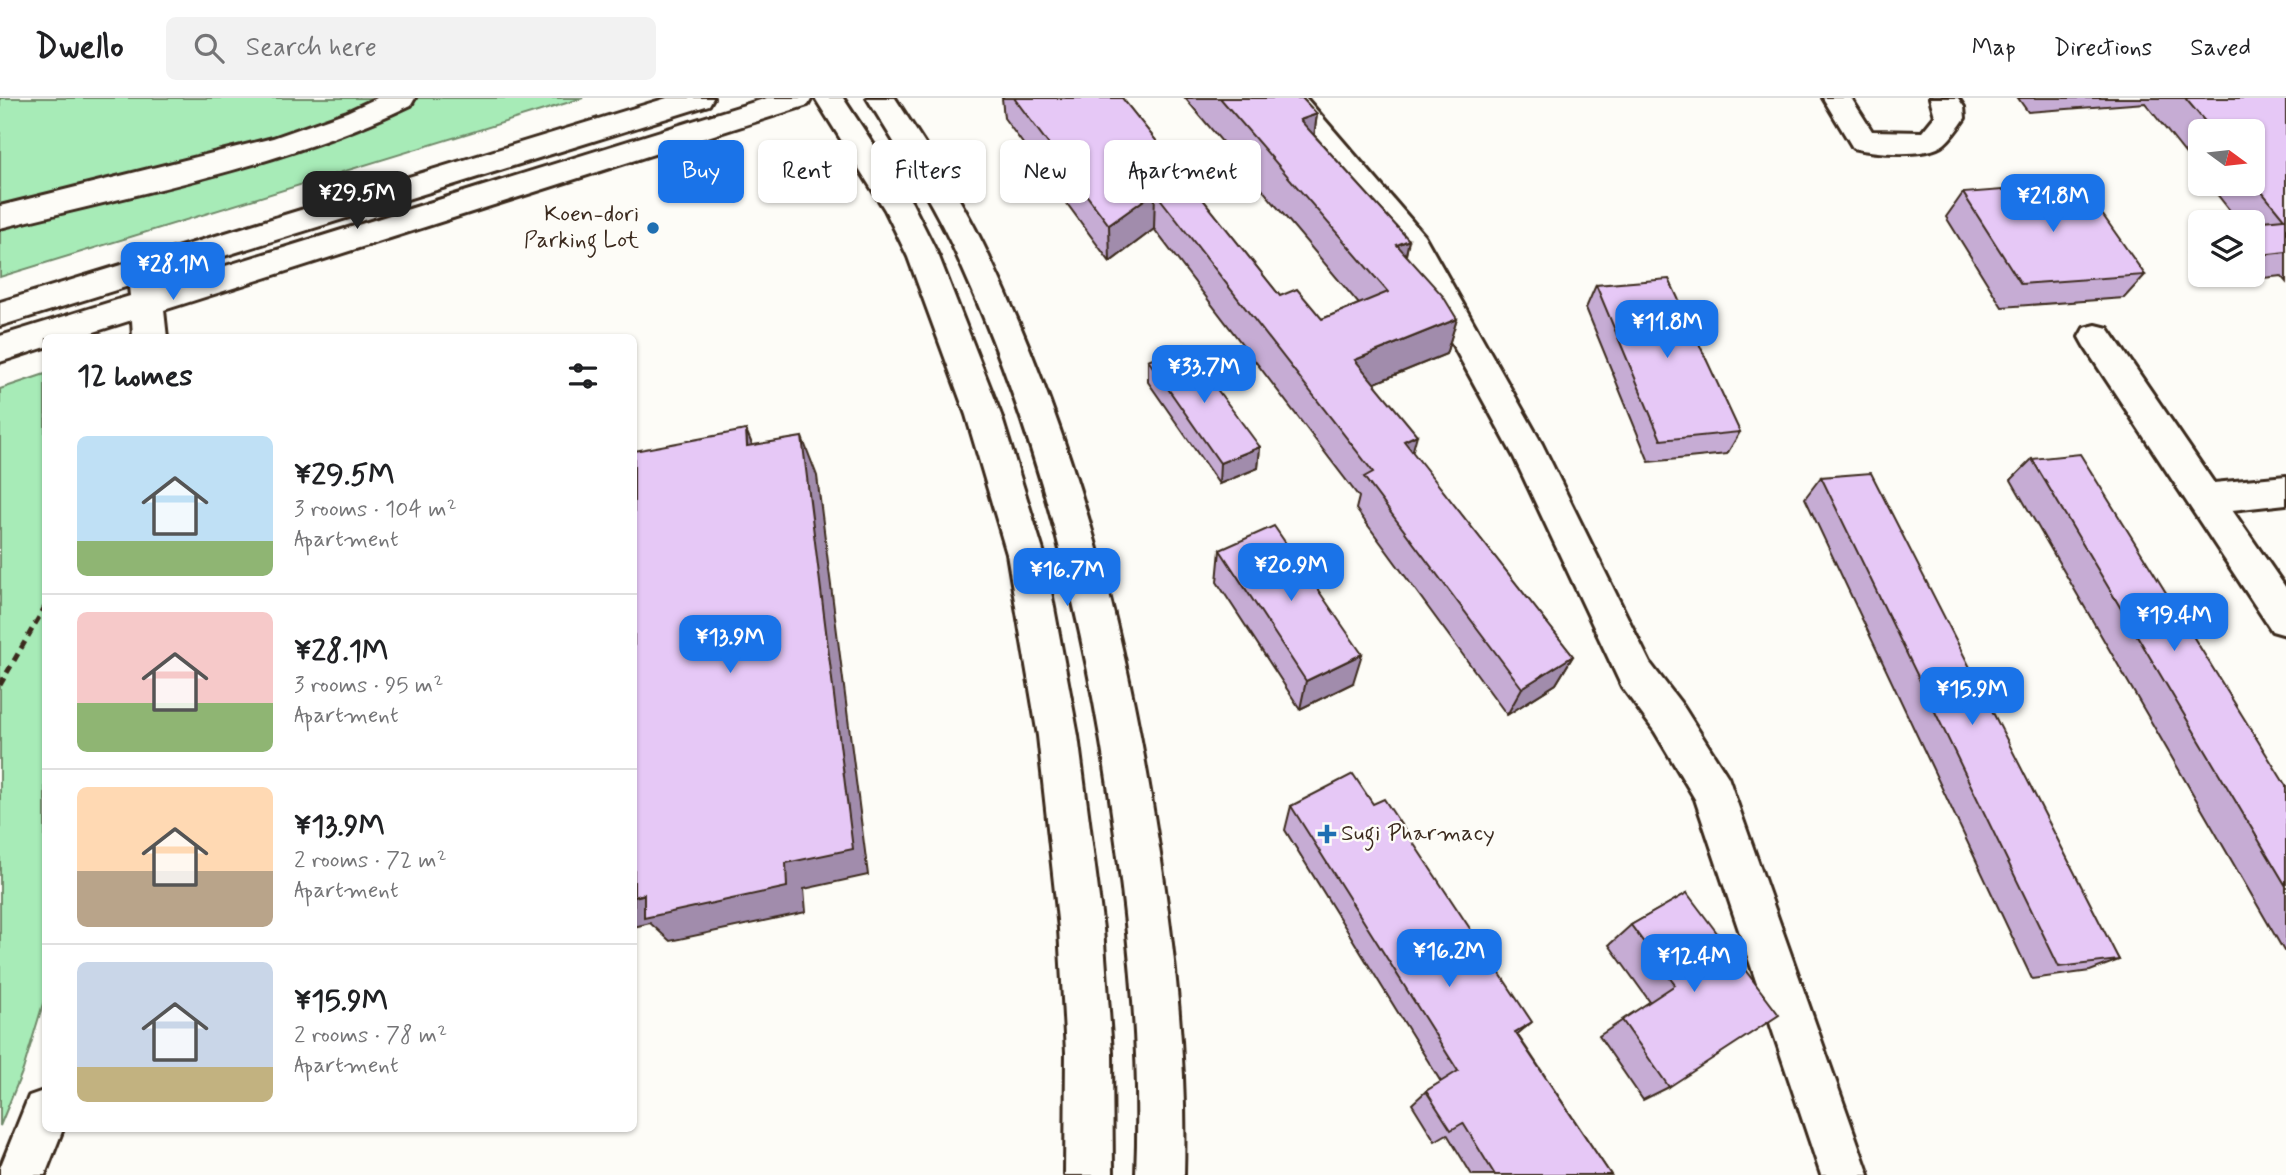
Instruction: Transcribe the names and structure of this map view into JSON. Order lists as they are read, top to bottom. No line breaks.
{"places":{"other":["Koen-dori Parking Lot"],"health":["Sugi Pharmacy"]},"north":"right","page":{"header":"Dwello","search":"Search here","nav":["Map","Directions","Saved"],"chip":["Buy","Rent","Filters","New","Apartment"],"price":["¥29.5M","¥21.8M","¥28.1M","¥11.8M","¥33.7M","¥20.9M","¥16.7M","¥19.4M","¥13.9M","¥15.9M","¥16.2M","¥12.4M"],"heading":"12 homes","list":[{"name":"¥29.5M","note":"3 rooms · 104 m² · Apartment"},{"name":"¥28.1M","note":"3 rooms · 95 m² · Apartment"},{"name":"¥13.9M","note":"2 rooms · 72 m² · Apartment"},{"name":"¥15.9M","note":"2 rooms · 78 m² · Apartment"}]}}
